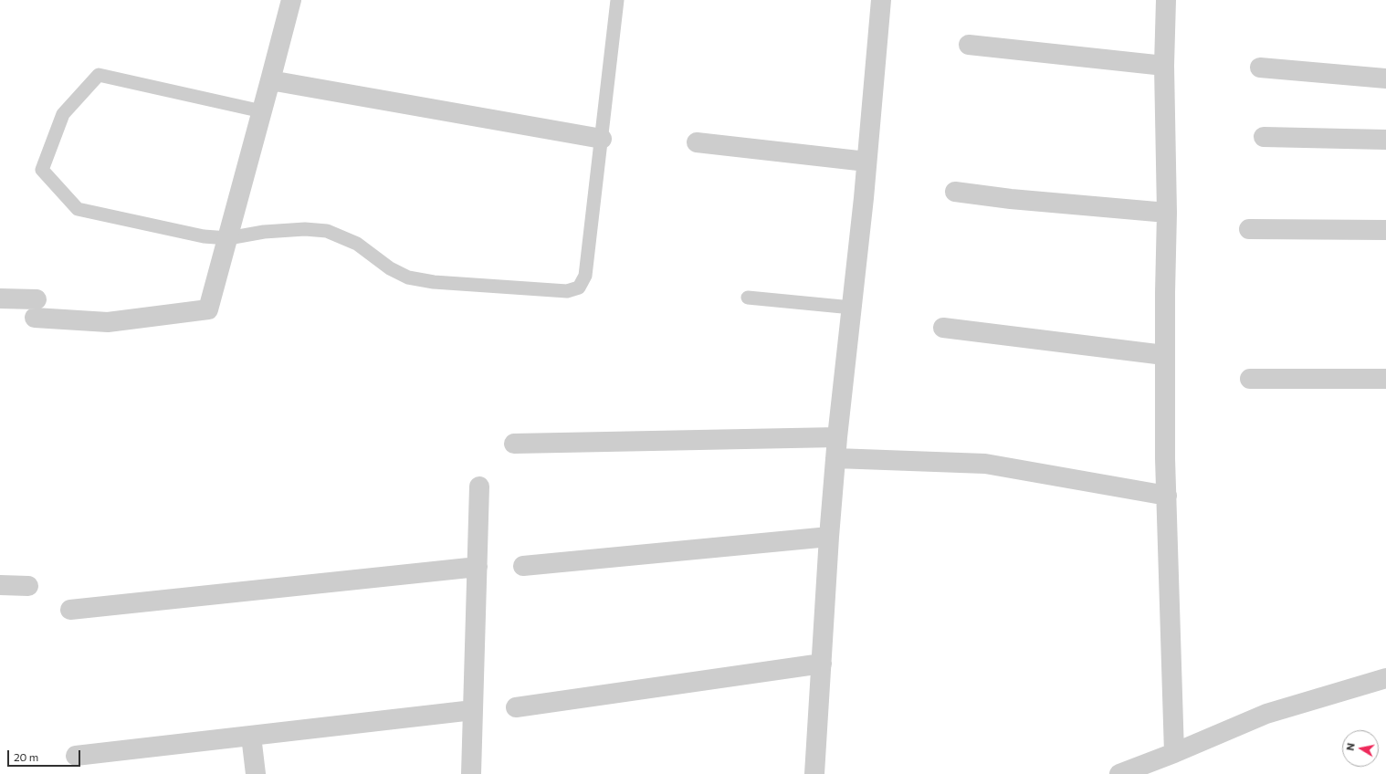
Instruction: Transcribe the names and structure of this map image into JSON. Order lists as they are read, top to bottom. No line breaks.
{"scale_bar":"20 m","north":"left"}
